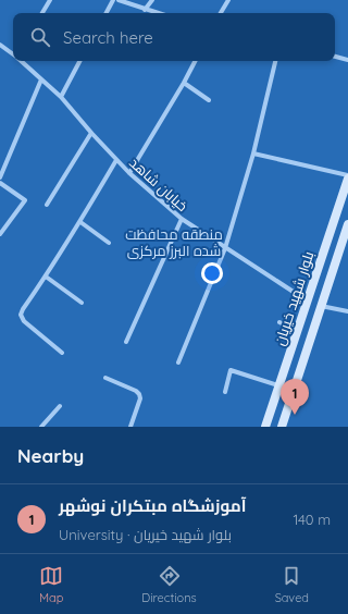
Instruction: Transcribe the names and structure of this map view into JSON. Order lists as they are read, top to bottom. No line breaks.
{"streets":{"main road":["بلوار شهید خیریان"],"street":["خیابان شاهد"]},"crossings":[["خیابان شاهد","بلوار شهید خیریان"]],"parks":["منطقه محافظت شده البرز مرکزی"],"page":{"search":"Search here","pins":"1","heading":"Nearby","list":[{"mark":"1","name":"آموزشگاه مبتکران نوشهر","note":"University · بلوار شهید خیریان","value":"140 m"}],"nav":["Map","Directions","Saved"]}}
